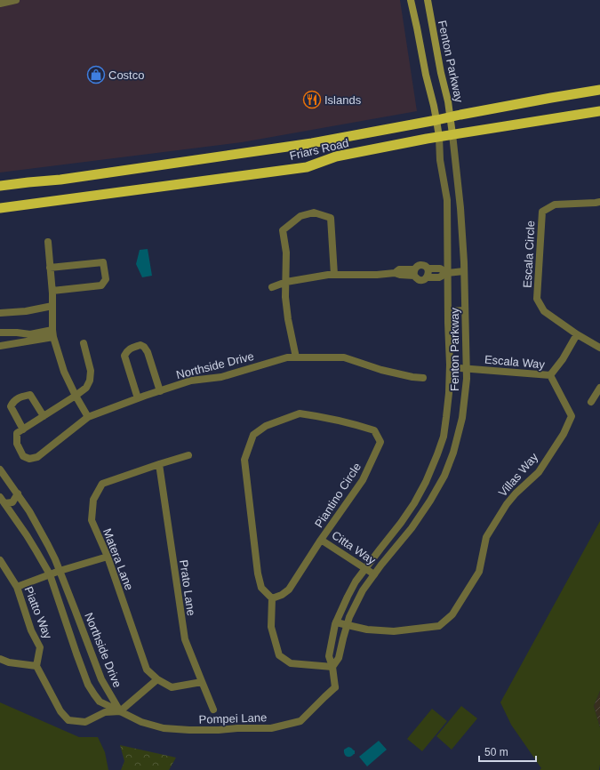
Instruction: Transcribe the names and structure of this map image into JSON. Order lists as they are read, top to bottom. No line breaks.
{"streets":{"highway":["Friars Road"],"main road":["Fenton Parkway"],"street":["Escala Circle","Escala Way","Northside Drive","Villas Way","Piantino Circle","Citta Way","Matera Lane","Prato Lane","Piatto Way","Pompei Lane"]},"crossings":[["Fenton Parkway","Friars Road"],["Fenton Parkway","Escala Way"],["Fenton Parkway","Villas Way"],["Fenton Parkway","Citta Way"],["Fenton Parkway","Pompei Lane"],["Escala Circle","Escala Way"],["Escala Way","Villas Way"],["Northside Drive","Pompei Lane"],["Piantino Circle","Citta Way"],["Matera Lane","Prato Lane"]],"places":{"shop":["Costco"],"restaurant":["Islands"]},"scale_bar":"50 m"}
